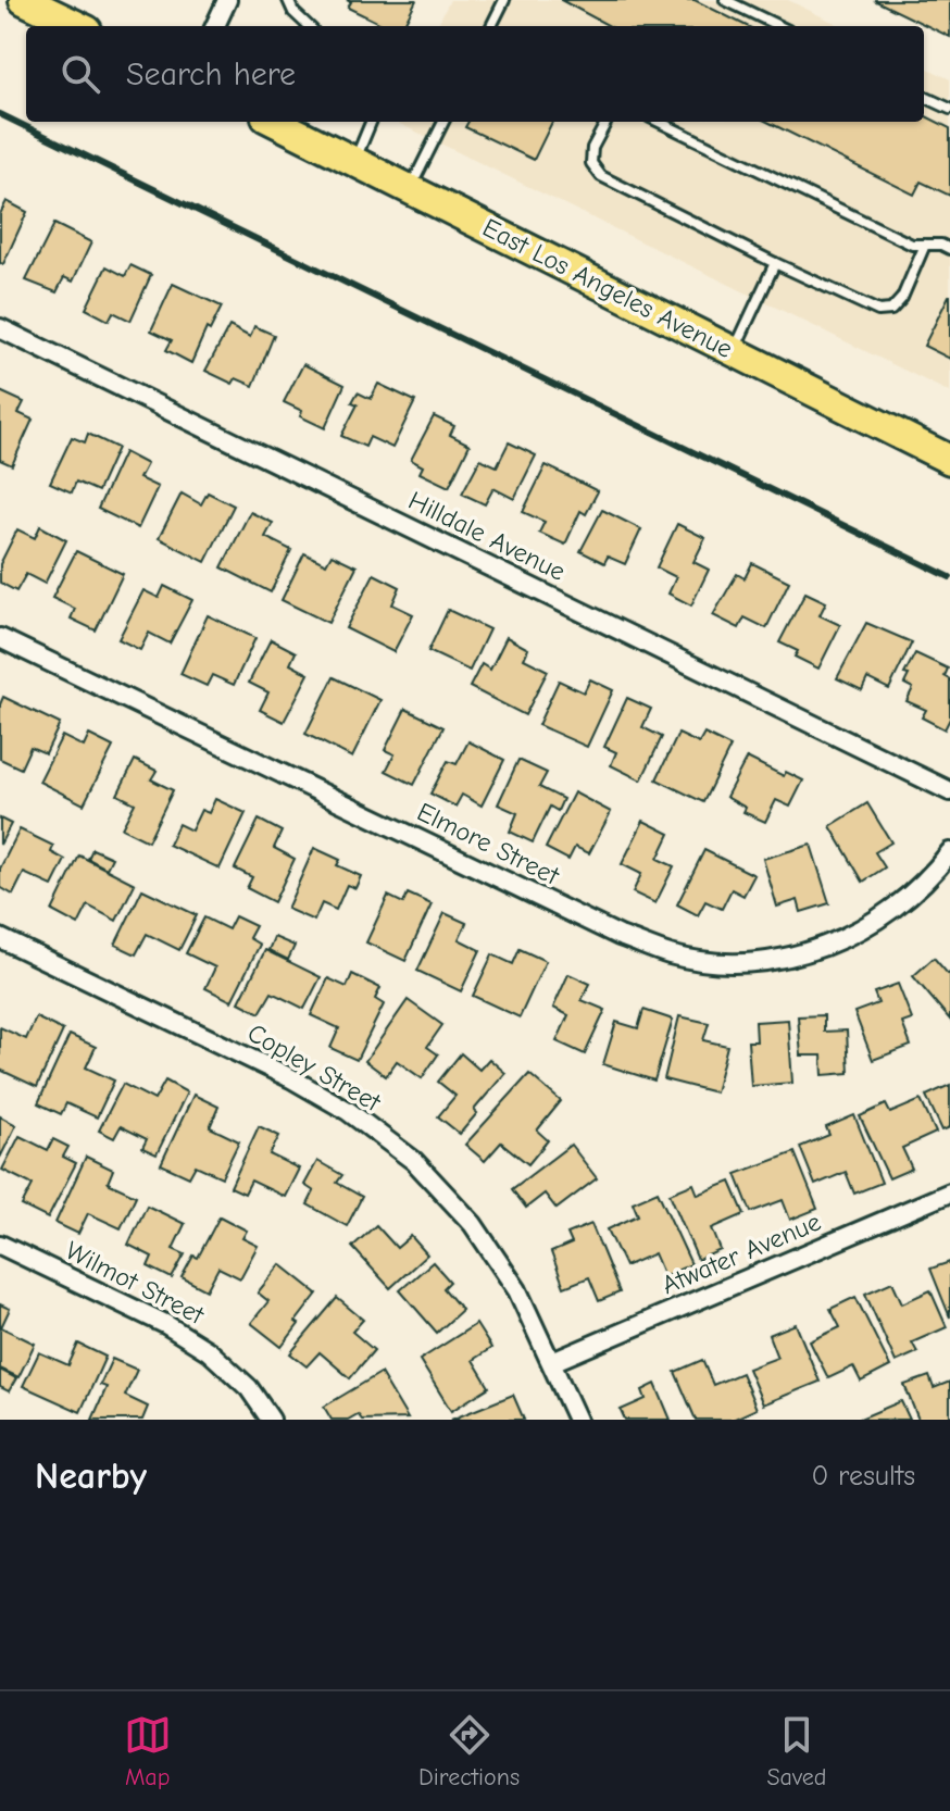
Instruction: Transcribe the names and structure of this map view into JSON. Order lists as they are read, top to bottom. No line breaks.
{"streets":{"main road":["East Los Angeles Avenue"],"street":["Hilldale Avenue","Elmore Street","Copley Street","Atwater Avenue","Wilmot Street"]},"crossings":[["Copley Street","Atwater Avenue"]],"page":{"search":"Search here","heading":["Nearby","0 results"],"nav":["Map","Directions","Saved"]}}
